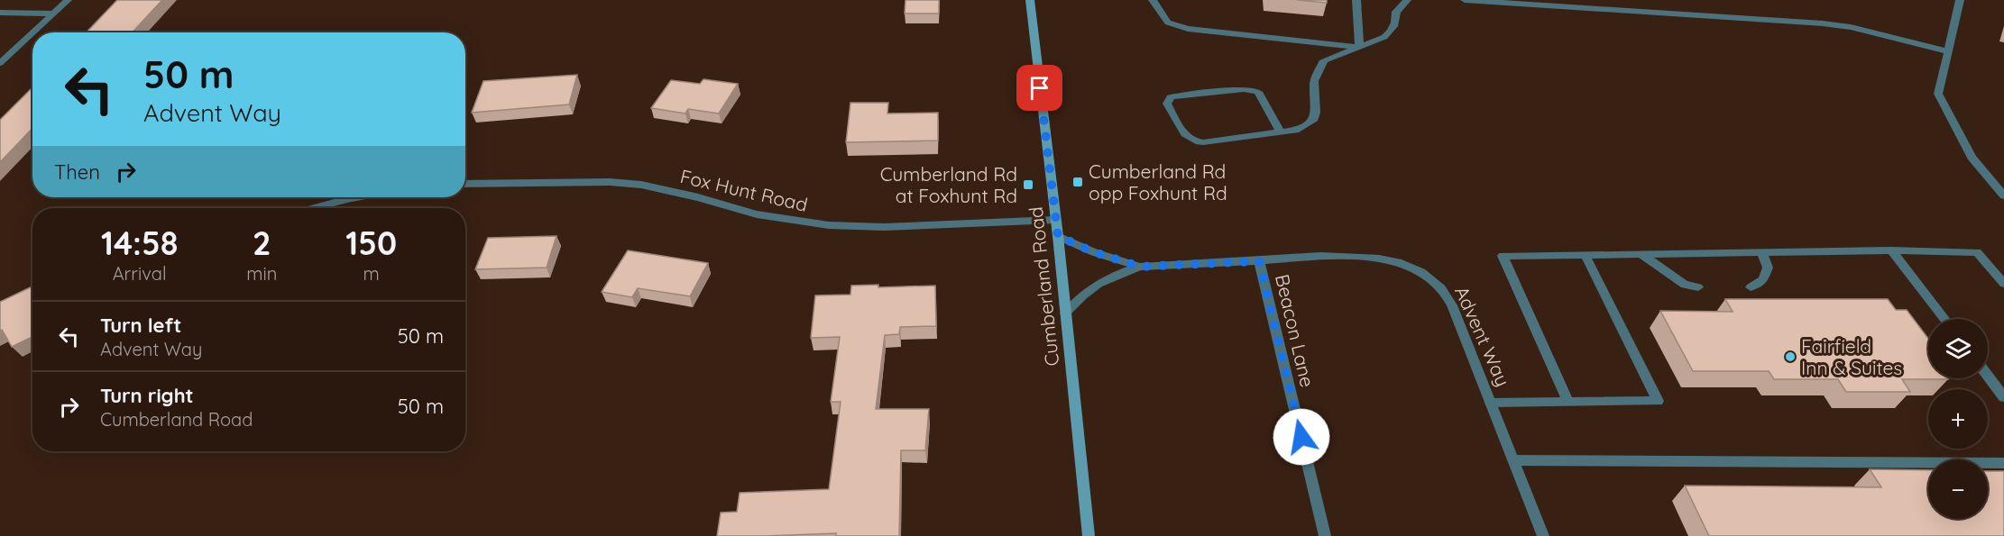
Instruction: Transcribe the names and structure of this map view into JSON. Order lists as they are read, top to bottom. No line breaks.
{"streets":{"main road":["Cumberland Road"],"street":["Fox Hunt Road","Beacon Lane","Advent Way"]},"crossings":[["Fox Hunt Road","Cumberland Road"],["Cumberland Road","Advent Way"],["Beacon Lane","Advent Way"]],"places":{"transit":["Cumberland Rd opp Foxhunt Rd","Cumberland Rd at Foxhunt Rd"],"other":["Fairfield Inn & Suites"]},"page":{"turn":["50 m","Advent Way"],"then":"Then","eta":["14:58","Arrival","2","min","150","m"],"list":[{"name":"Turn left","note":"Advent Way","value":"50 m"},{"name":"Turn right","note":"Cumberland Road","value":"50 m"}],"map_buttons":["+","−"]}}
